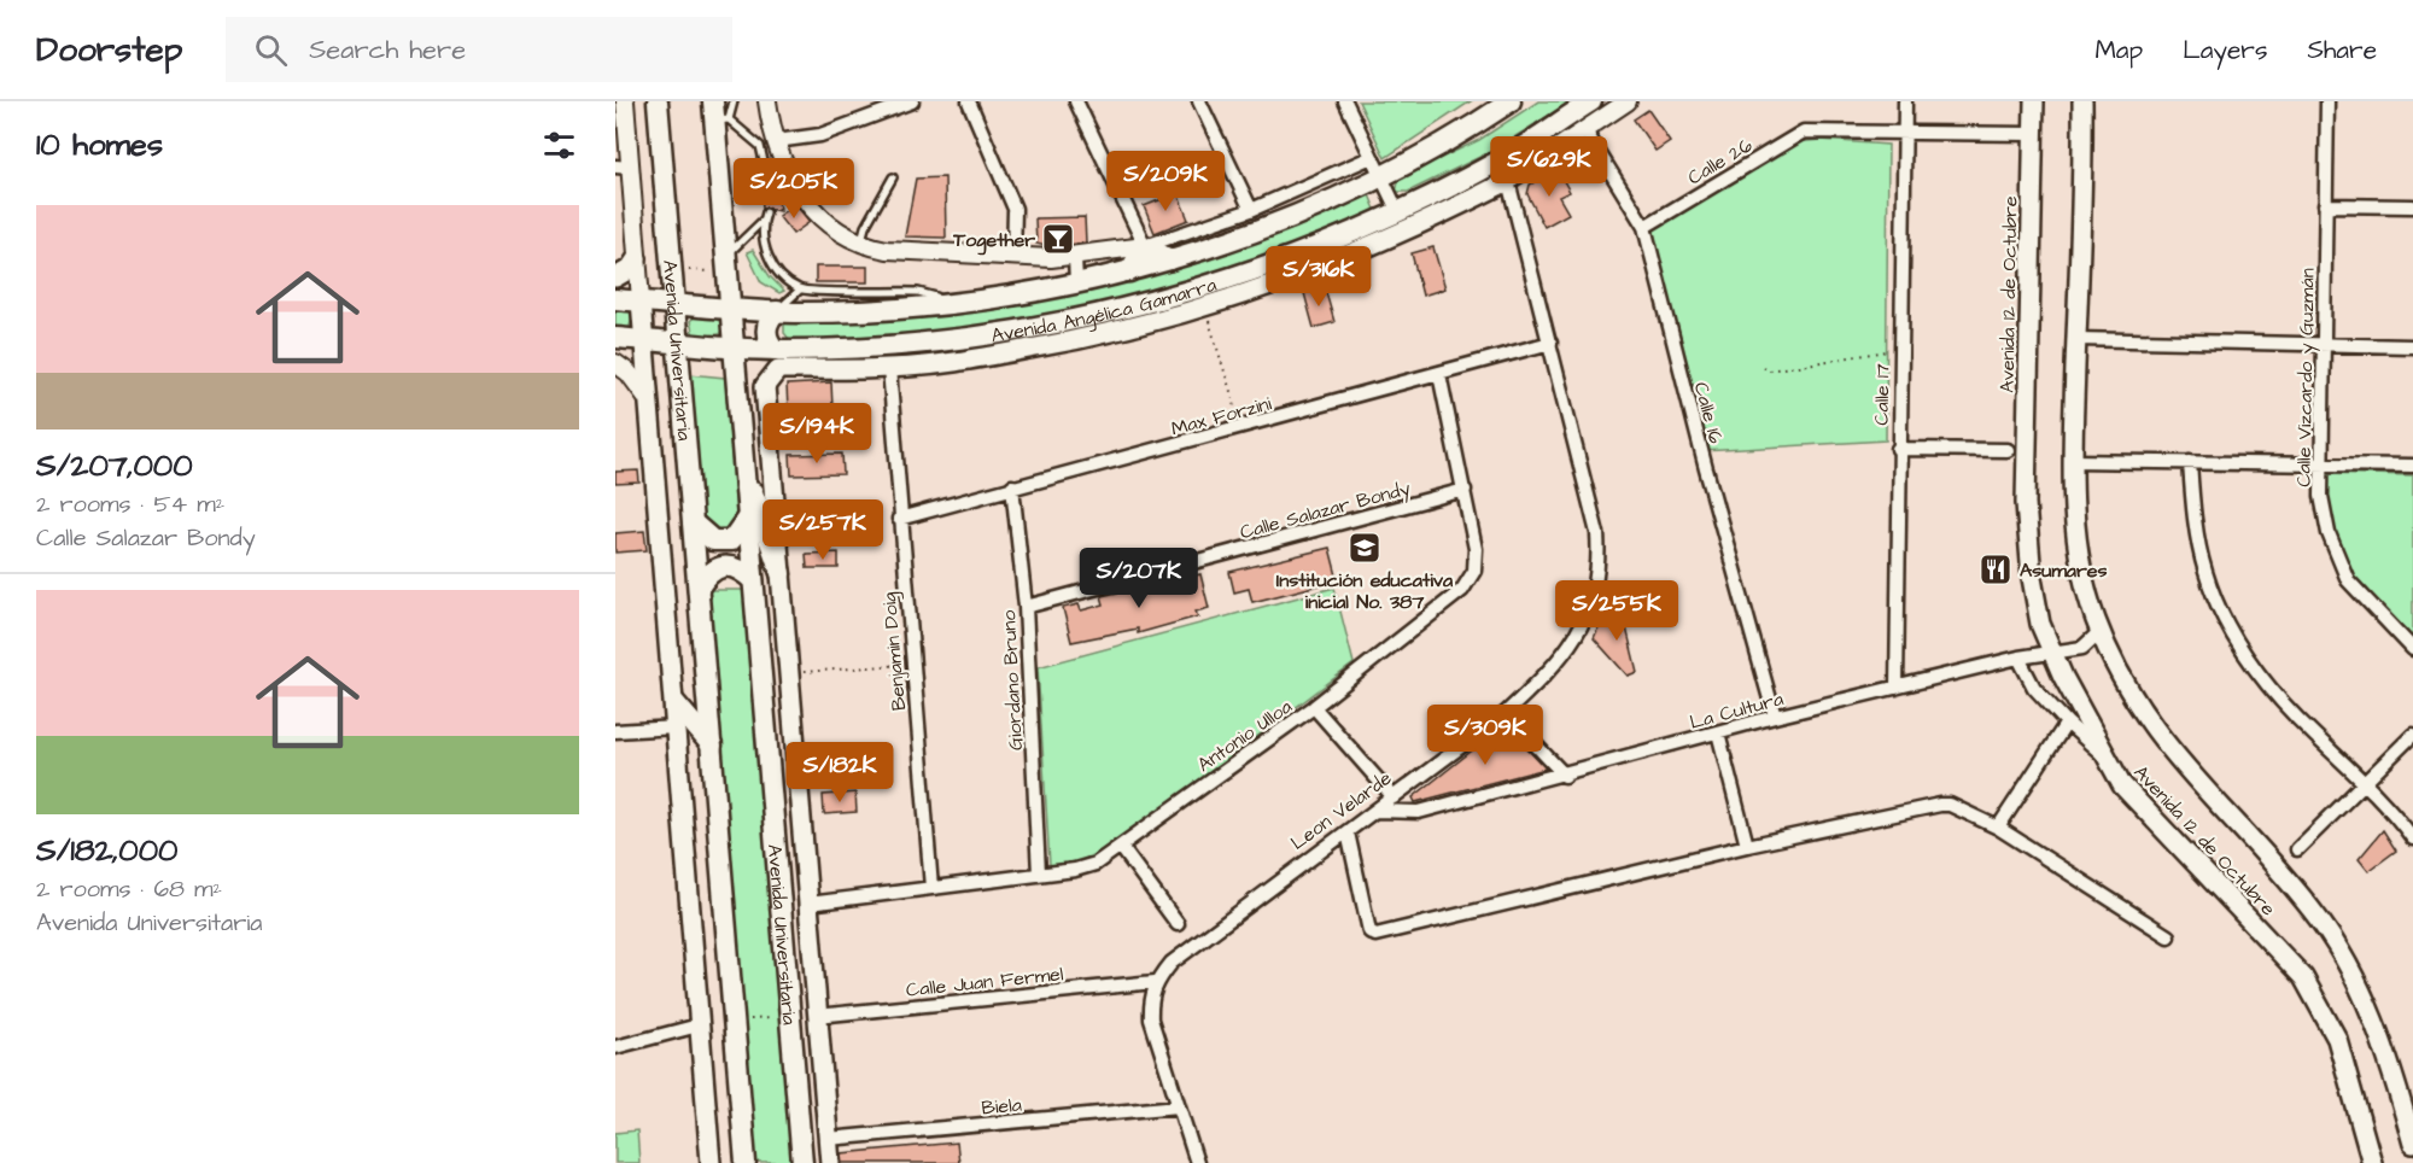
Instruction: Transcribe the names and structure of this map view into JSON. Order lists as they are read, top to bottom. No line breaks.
{"streets":{"main road":["Avenida 12 de Octubre","Avenida Angélica Gamarra","Avenida Universitaria","Leon Velarde"],"street":["Calle 26","Calle Vizcardo y Guzmán","Calle 17","Calle 16","Max Forzini","Calle Salazar Bondy","Benjamin Doig","Giordano Bruno","La Cultura","Antonio Ulloa","Calle Juan Fermel","Biela"]},"crossings":[["Calle 26","Avenida 12 de Octubre"],["Calle 26","Calle 17"],["Calle 26","Calle 16"],["Avenida 12 de Octubre","La Cultura"],["Avenida Angélica Gamarra","Avenida Universitaria"],["Avenida Angélica Gamarra","Calle 16"],["Avenida Angélica Gamarra","Benjamin Doig"],["Avenida Angélica Gamarra","Leon Velarde"],["Avenida Universitaria","Antonio Ulloa"],["Avenida Universitaria","Calle Juan Fermel"],["Avenida Universitaria","Biela"],["Calle 17","La Cultura"],["Calle 16","La Cultura"],["Max Forzini","Benjamin Doig"],["Max Forzini","Giordano Bruno"],["Max Forzini","Antonio Ulloa"],["Max Forzini","Leon Velarde"],["Calle Salazar Bondy","Giordano Bruno"],["Calle Salazar Bondy","Antonio Ulloa"],["Benjamin Doig","Antonio Ulloa"],["Giordano Bruno","Antonio Ulloa"],["La Cultura","Leon Velarde"],["Leon Velarde","Calle Juan Fermel"]],"places":{"bar":["Together"],"school or university":["Institución educativa inicial No. 387"],"restaurant":["Asumares"]},"page":{"header":"Doorstep","search":"Search here","nav":["Map","Layers","Share"],"heading":"10 homes","price":["S/629K","S/209K","S/205K","S/316K","S/194K","S/257K","S/207K","S/255K","S/309K","S/182K"],"list":[{"name":"S/207,000","note":"2 rooms · 54 m² · Calle Salazar Bondy"},{"name":"S/182,000","note":"2 rooms · 68 m² · Avenida Universitaria"}]}}
